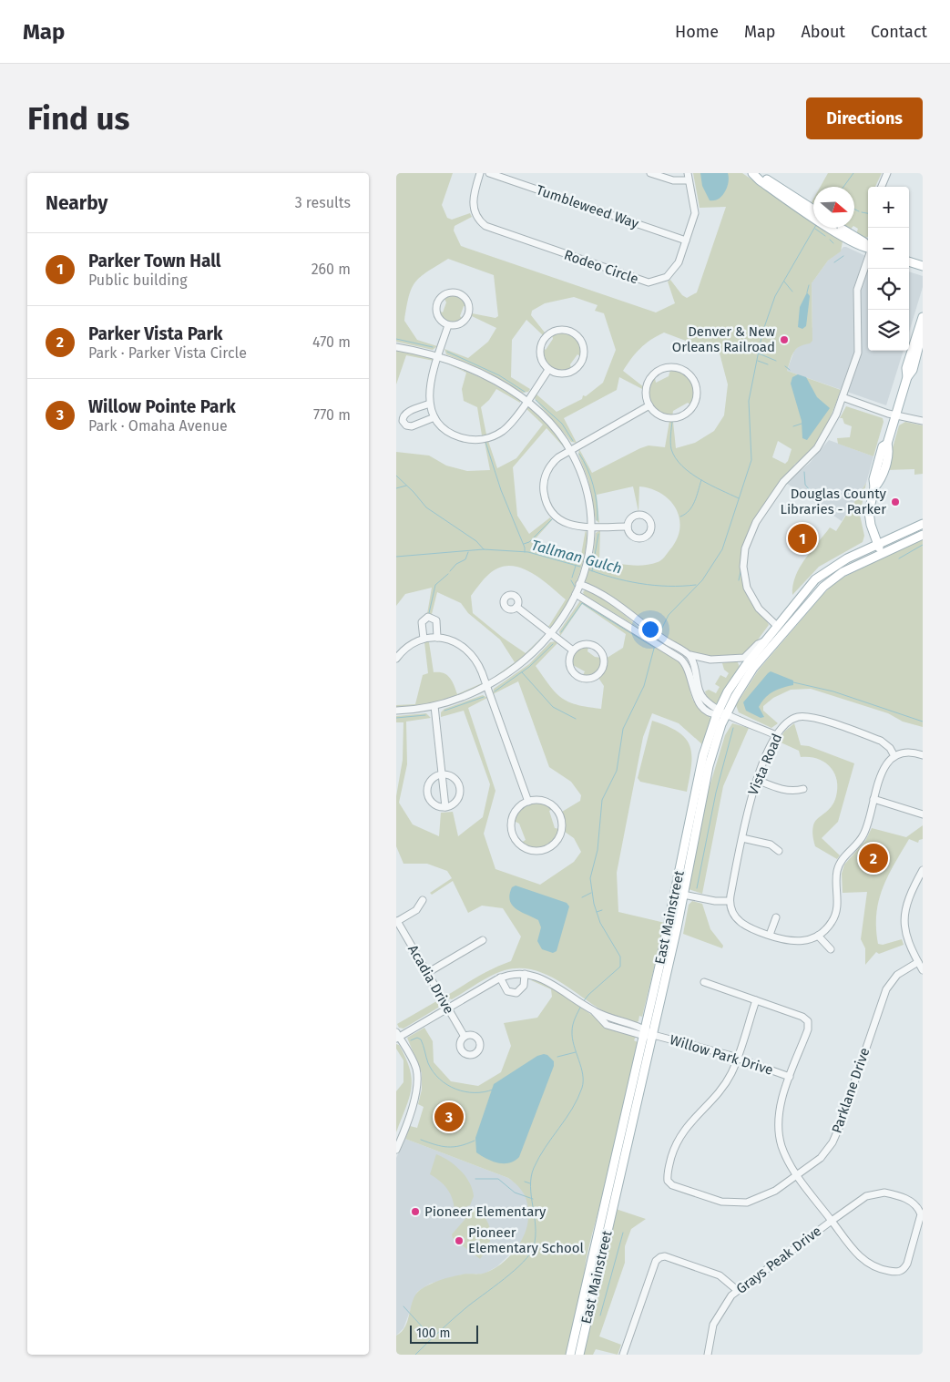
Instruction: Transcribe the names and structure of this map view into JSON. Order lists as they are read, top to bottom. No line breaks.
{"streets":{"main road":["East Mainstreet"],"street":["Tumbleweed Way","Rodeo Circle","Vista Road","Acadia Drive","Willow Park Drive","Parklane Drive","Grays Peak Drive"]},"crossings":[["Tumbleweed Way","Rodeo Circle"],["East Mainstreet","Willow Park Drive"],["Acadia Drive","Willow Park Drive"],["Willow Park Drive","Parklane Drive"],["Willow Park Drive","Grays Peak Drive"],["Parklane Drive","Grays Peak Drive"]],"water":["Tallman Gulch"],"places":["Denver & New Orleans Railroad","Douglas County Libraries - Parker","Pioneer Elementary","Pioneer Elementary School"],"scale_bar":"100 m","north":"right","page":{"header":"Map","nav":["Home","Map","About","Contact"],"buttons":"Directions","title":"Find us","heading":["Nearby","3 results"],"map_buttons":["+","−"],"list":[{"mark":"1","name":"Parker Town Hall","note":"Public building","value":"260 m"},{"mark":"2","name":"Parker Vista Park","note":"Park · Parker Vista Circle","value":"470 m"},{"mark":"3","name":"Willow Pointe Park","note":"Park · Omaha Avenue","value":"770 m"}],"pins":["1","2","3"],"scale":"100 m"}}
